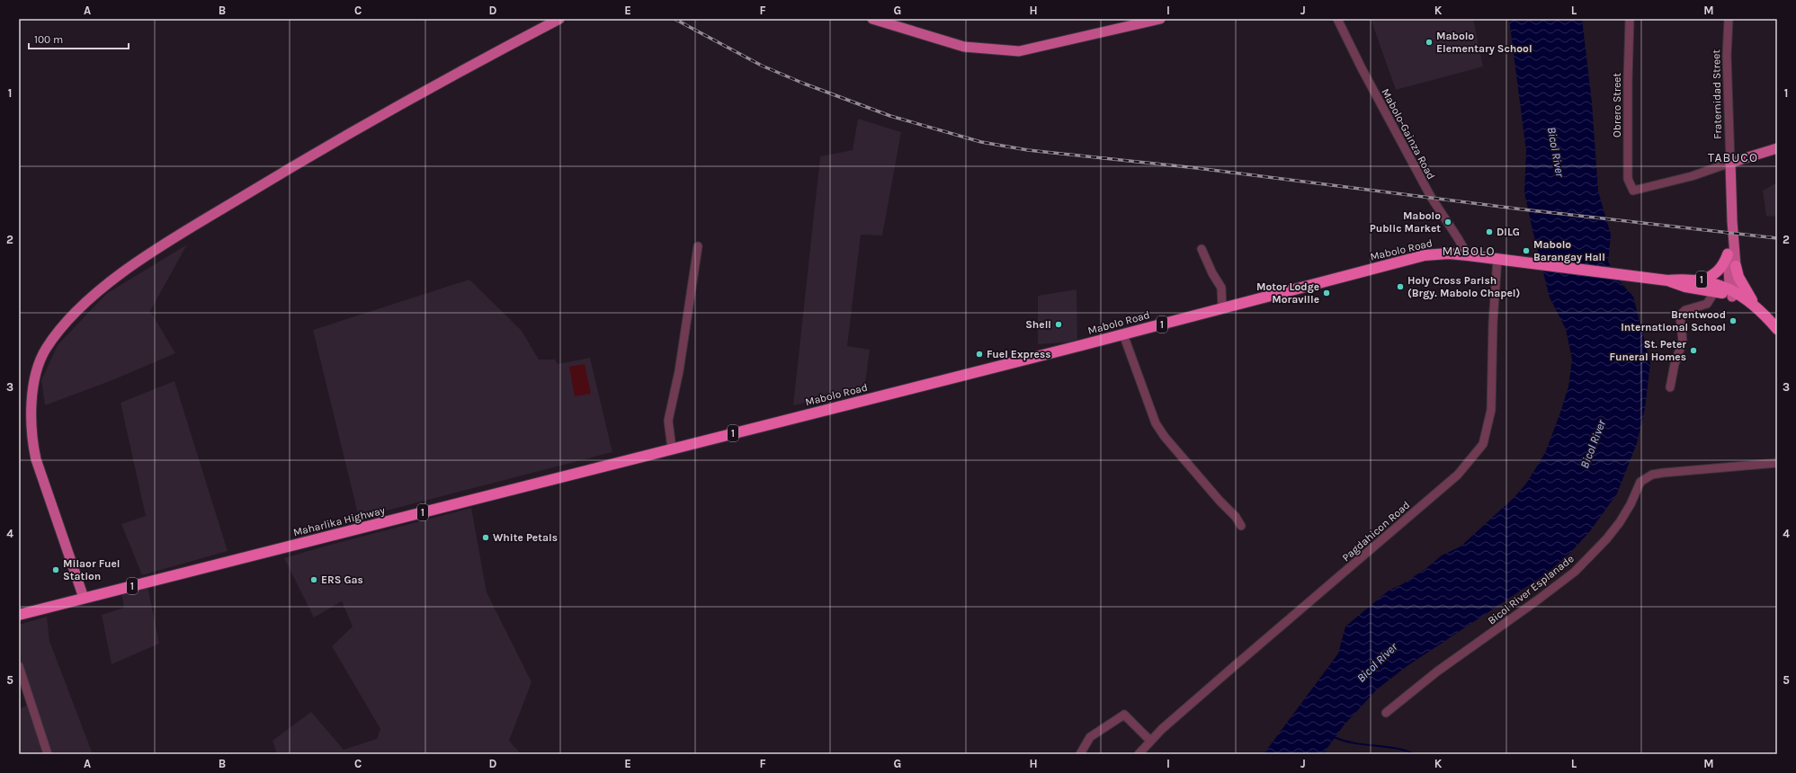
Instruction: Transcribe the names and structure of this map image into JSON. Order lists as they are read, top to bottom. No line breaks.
{"streets":{"highway":["Mabolo Road","1","Maharlika Highway"],"main road":["Fraternidad Street"],"street":["Obrero Street","Mabolo-Gainza Road","Pagdahicon Road","Bicol River Esplanade"]},"crossings":[["Fraternidad Street","Obrero Street"],["Fraternidad Street","Mabolo Road"],["Fraternidad Street","1"],["Mabolo-Gainza Road","Mabolo Road"],["Mabolo Road","1"],["Mabolo Road","Maharlika Highway"],["Mabolo Road","Pagdahicon Road"]],"districts":["TABUCO","MABOLO"],"water":["Bicol River"],"places":["Mabolo Elementary School","Mabolo Public Market","DILG","Mabolo Barangay Hall","Holy Cross Parish (Brgy. Mabolo Chapel)","Motor Lodge Moraville","Brentwood International School","Shell","St. Peter Funeral Homes","Fuel Express","White Petals","Milaor Fuel Station","ERS Gas"],"scale_bar":"100 m","grid":{"columns":["A","B","C","D","E","F","G","H","I","J","K","L","M"],"rows":["1","2","3","4","5"]}}
